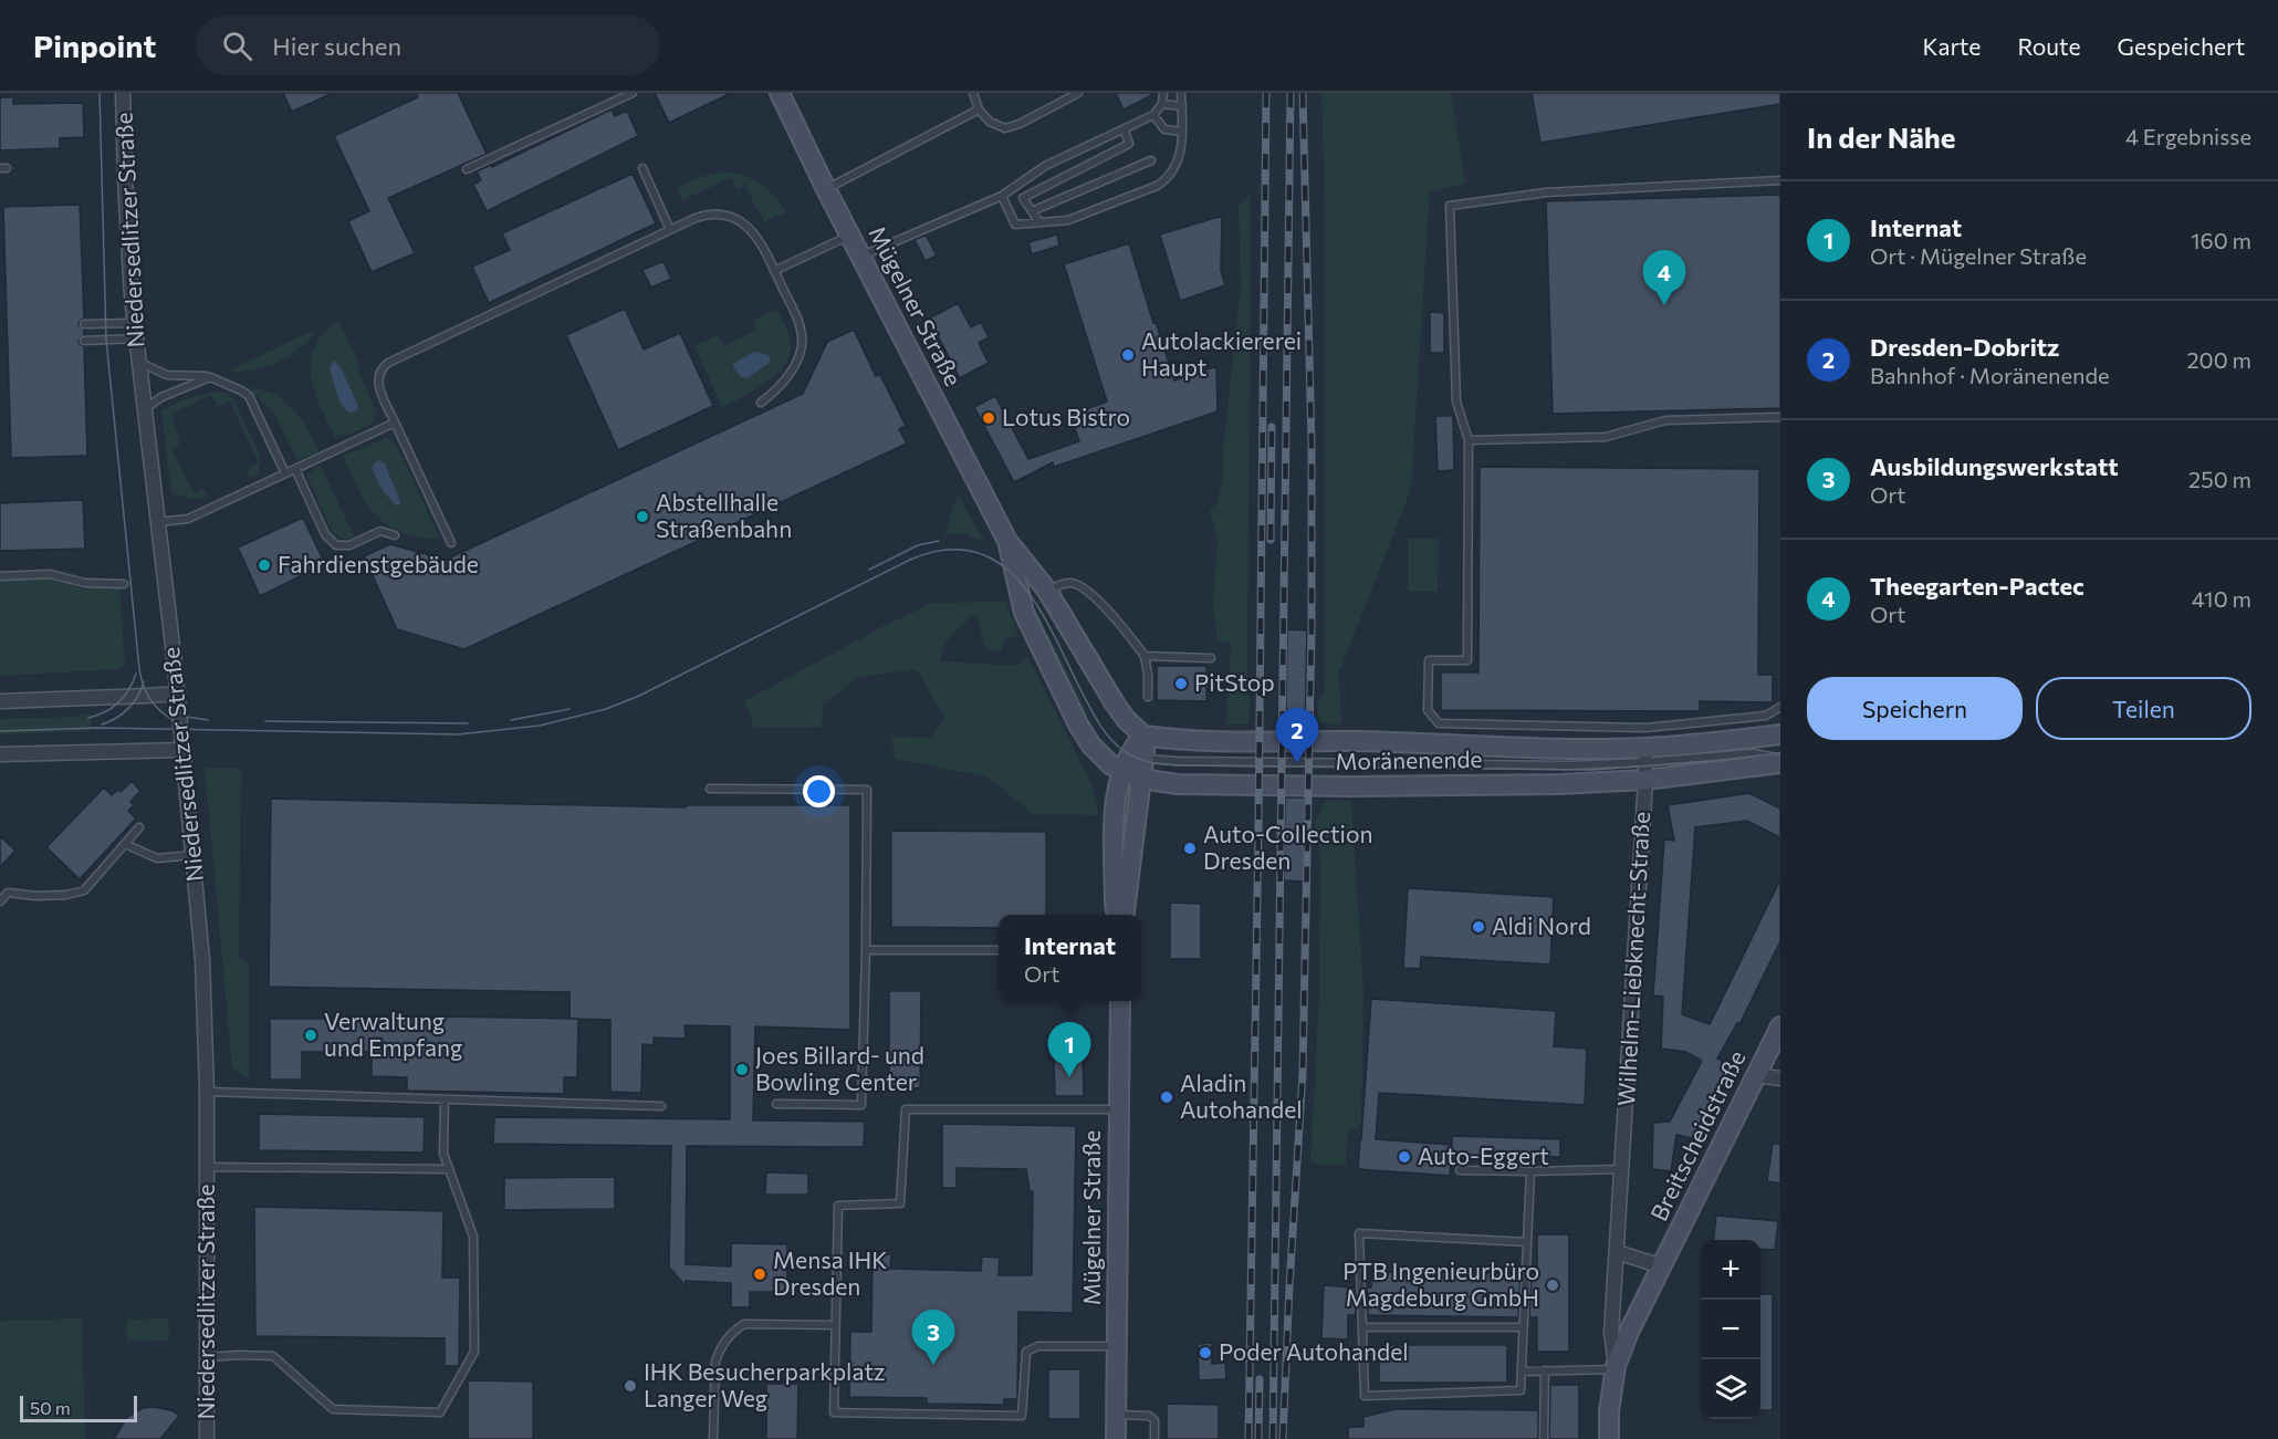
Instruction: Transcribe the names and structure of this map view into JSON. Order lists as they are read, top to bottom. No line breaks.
{"streets":{"main road":["Mügelner Straße","Moränenende","Breitscheidstraße"],"street":["Niedersedlitzer Straße","Wilhelm-Liebknecht-Straße"]},"crossings":[["Mügelner Straße","Moränenende"],["Moränenende","Wilhelm-Liebknecht-Straße"],["Wilhelm-Liebknecht-Straße","Breitscheidstraße"]],"places":["Autolackiererei Haupt","Lotus Bistro","Abstellhalle Straßenbahn","Fahrdienstgebäude","PitStop","Auto-Collection Dresden","Aldi Nord","Verwaltung und Empfang","Joes Billard- und Bowling Center","Aladin Autohandel","Auto-Eggert","Mensa IHK Dresden","PTB Ingenieurbüro Magdeburg GmbH","Poder Autohandel","IHK Besucherparkplatz Langer Weg"],"scale_bar":"50 m","page":{"header":"Pinpoint","search":"Hier suchen","nav":["Karte","Route","Gespeichert"],"heading":["In der Nähe","4 Ergebnisse"],"list":[{"mark":"1","name":"Internat","note":"Ort · Mügelner Straße","value":"160 m"},{"mark":"2","name":"Dresden-Dobritz","note":"Bahnhof · Moränenende","value":"200 m"},{"mark":"3","name":"Ausbildungswerkstatt","note":"Ort","value":"250 m"},{"mark":"4","name":"Theegarten-Pactec","note":"Ort","value":"410 m"}],"pins":["4","2","1","3"],"buttons":["Speichern","Teilen"],"popup":["Internat","Ort"],"map_buttons":["+","−"],"scale":"50 m"}}
